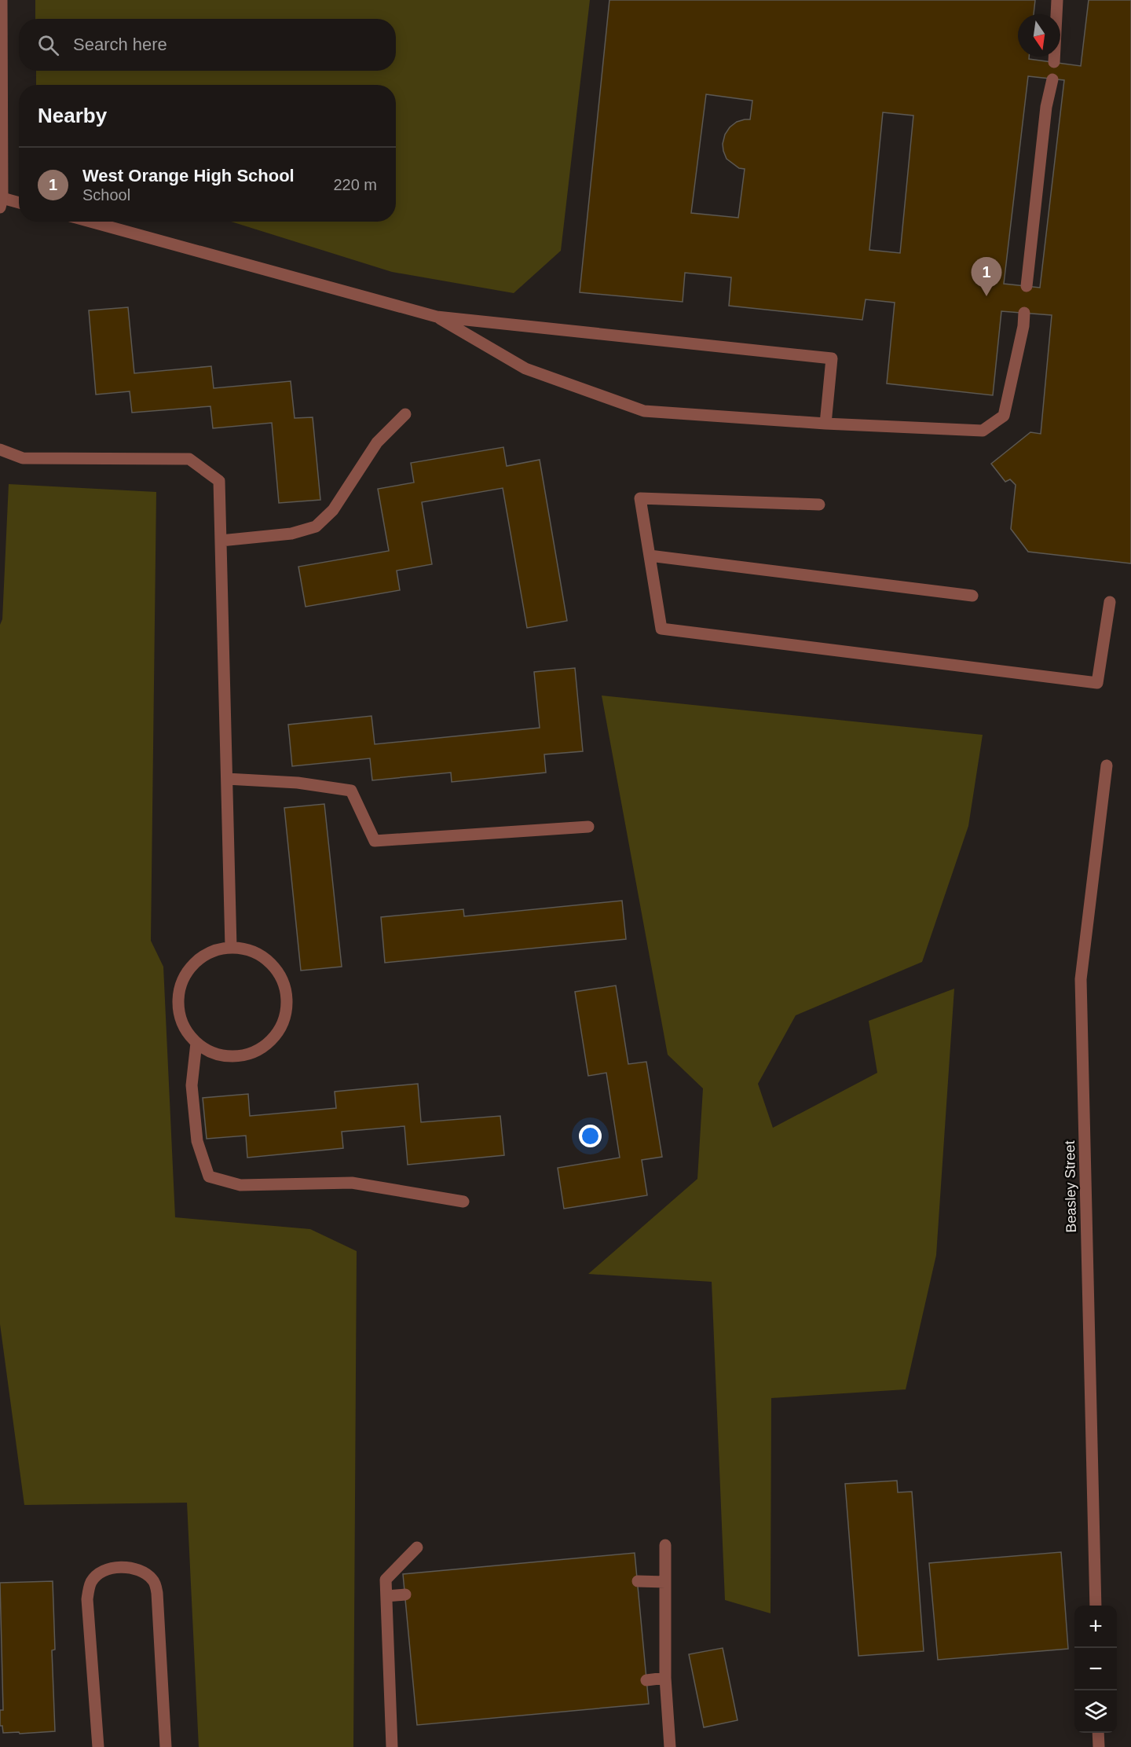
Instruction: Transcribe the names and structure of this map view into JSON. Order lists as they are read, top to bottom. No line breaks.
{"streets":{"street":["Beasley Street"]},"north":"bottom","page":{"search":"Search here","heading":"Nearby","list":[{"mark":"1","name":"West Orange High School","note":"School","value":"220 m"}],"pins":"1","map_buttons":["+","−"]}}
